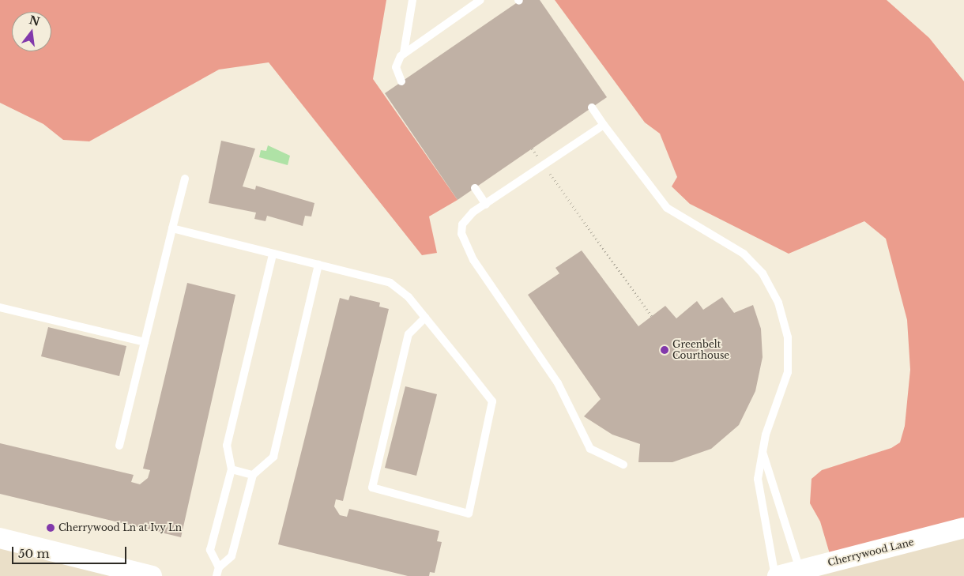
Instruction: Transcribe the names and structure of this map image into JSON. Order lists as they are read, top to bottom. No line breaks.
{"streets":{"street":["Cherrywood Lane"]},"places":["Greenbelt Courthouse","Cherrywood Ln at Ivy Ln"],"scale_bar":"50 m","north":"top"}
